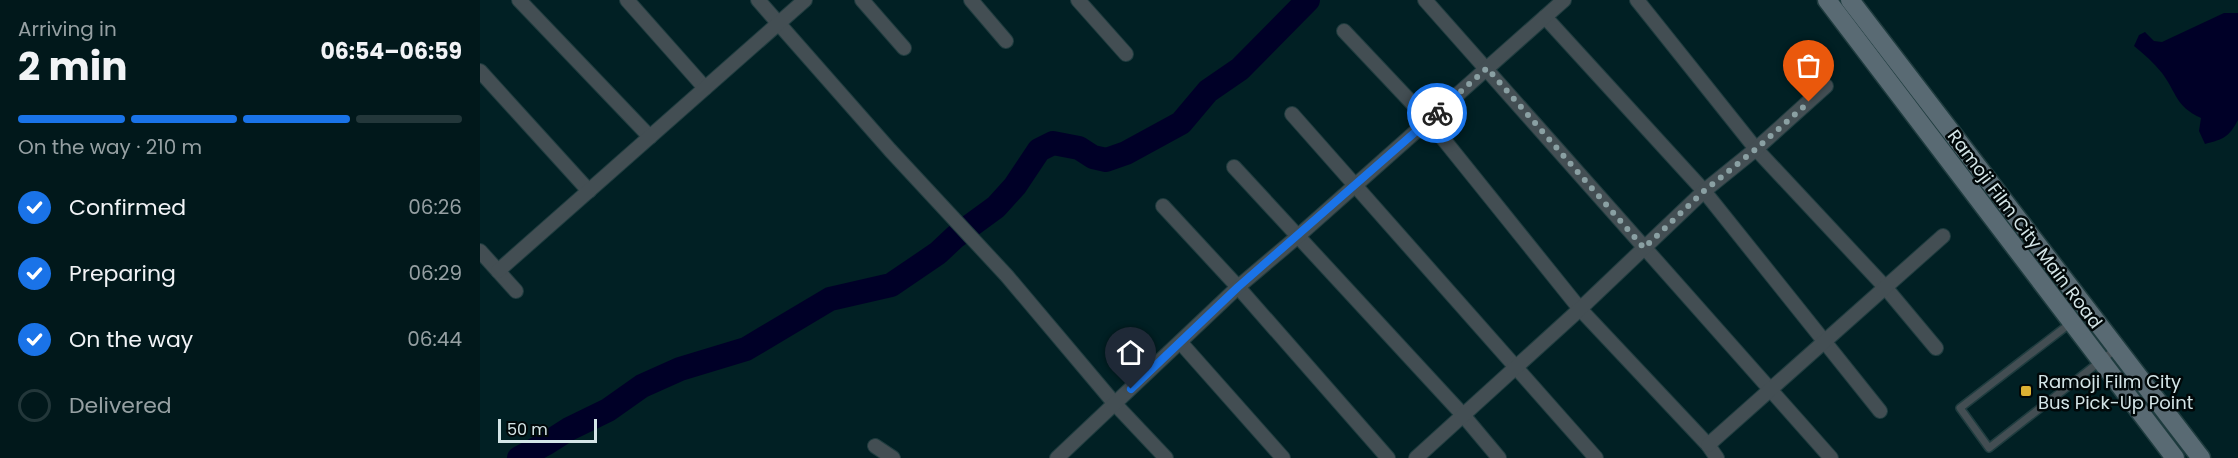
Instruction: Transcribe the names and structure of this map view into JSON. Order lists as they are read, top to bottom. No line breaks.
{"streets":{"street":["Ramoji Film City Main Road"]},"places":{"transit":["Ramoji Film City Bus Pick-Up Point"]},"scale_bar":"50 m","page":{"heading":["2 min","Arriving in","06:54–06:59"],"bar":"On the way · 210 m","list":[["Confirmed","06:26"],["Preparing","06:29"],["On the way","06:44"],"Delivered"],"scale":"50 m"}}
